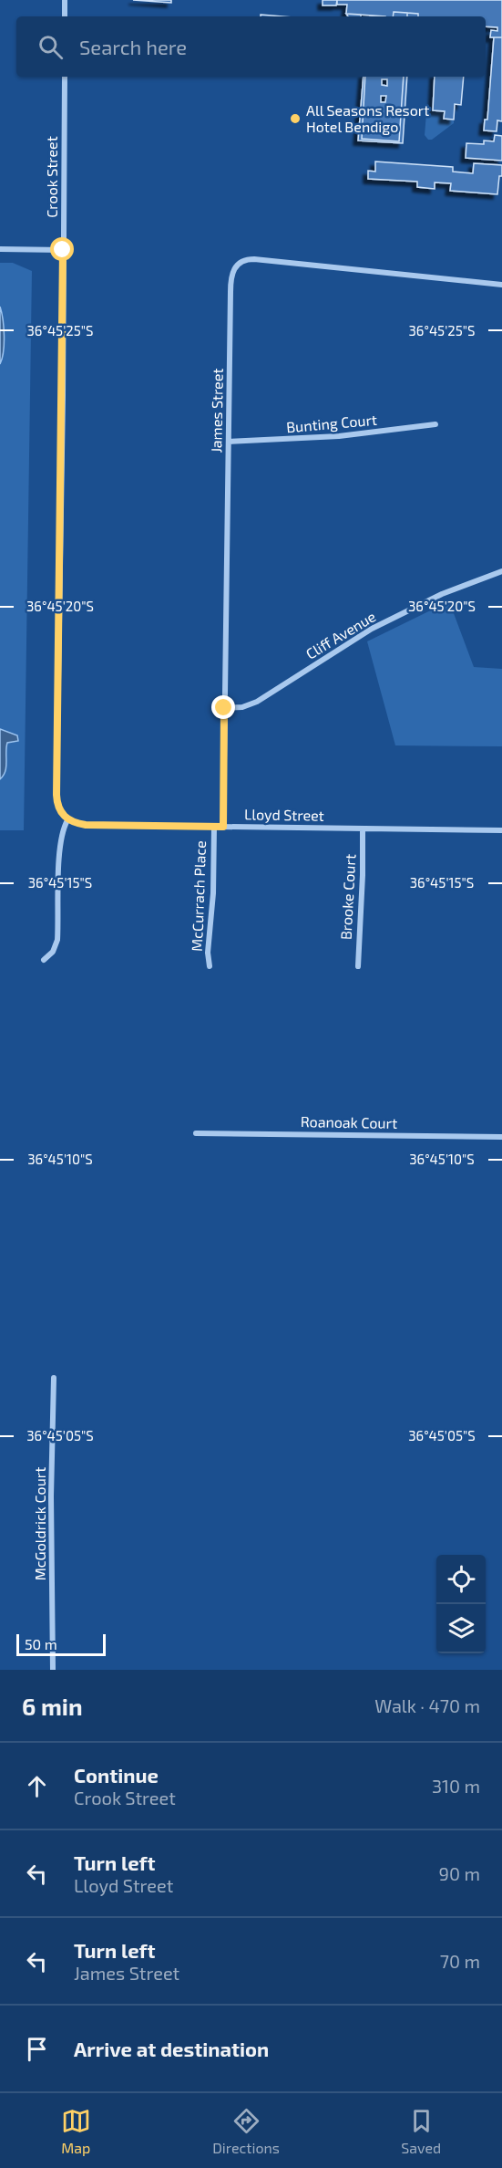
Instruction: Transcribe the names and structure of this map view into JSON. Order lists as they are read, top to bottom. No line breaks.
{"streets":{"street":["Crook Street","James Street","Bunting Court","Cliff Avenue","Lloyd Street","McCurrach Place","Brooke Court","Roanoak Court","McGoldrick Court"]},"crossings":[["Crook Street","Lloyd Street"],["James Street","Bunting Court"],["James Street","Cliff Avenue"],["James Street","Lloyd Street"],["Lloyd Street","McCurrach Place"],["Lloyd Street","Brooke Court"]],"places":["All Seasons Resort Hotel Bendigo"],"scale_bar":"50 m","page":{"search":"Search here","scale":"50 m","heading":["6 min","Walk · 470 m"],"list":[["Continue","Crook Street","310 m"],["Turn left","Lloyd Street","90 m"],["Turn left","James Street","70 m"],"Arrive at destination"],"nav":["Map","Directions","Saved"]},"coordinates":["36°45'25\"S","36°45'20\"S","36°45'15\"S","36°45'10\"S","36°45'05\"S"]}
